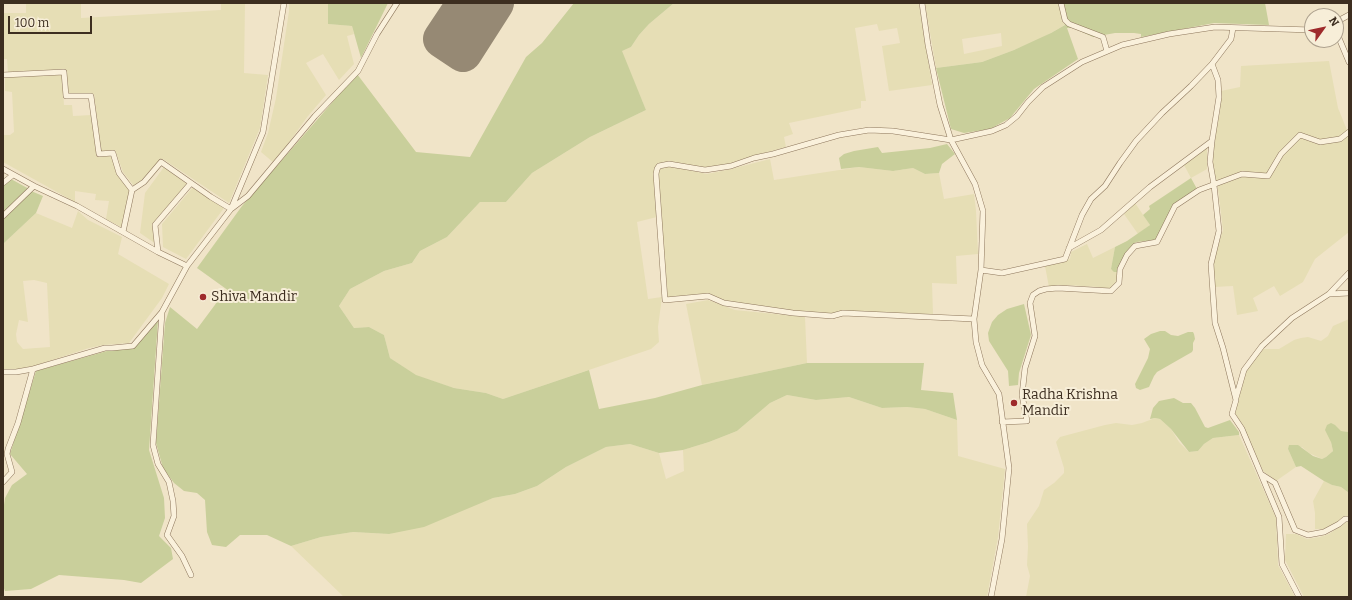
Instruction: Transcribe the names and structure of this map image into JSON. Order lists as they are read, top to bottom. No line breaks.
{"places":["Shiva Mandir","Radha Krishna Mandir"],"scale_bar":"100 m","north":"top right"}
